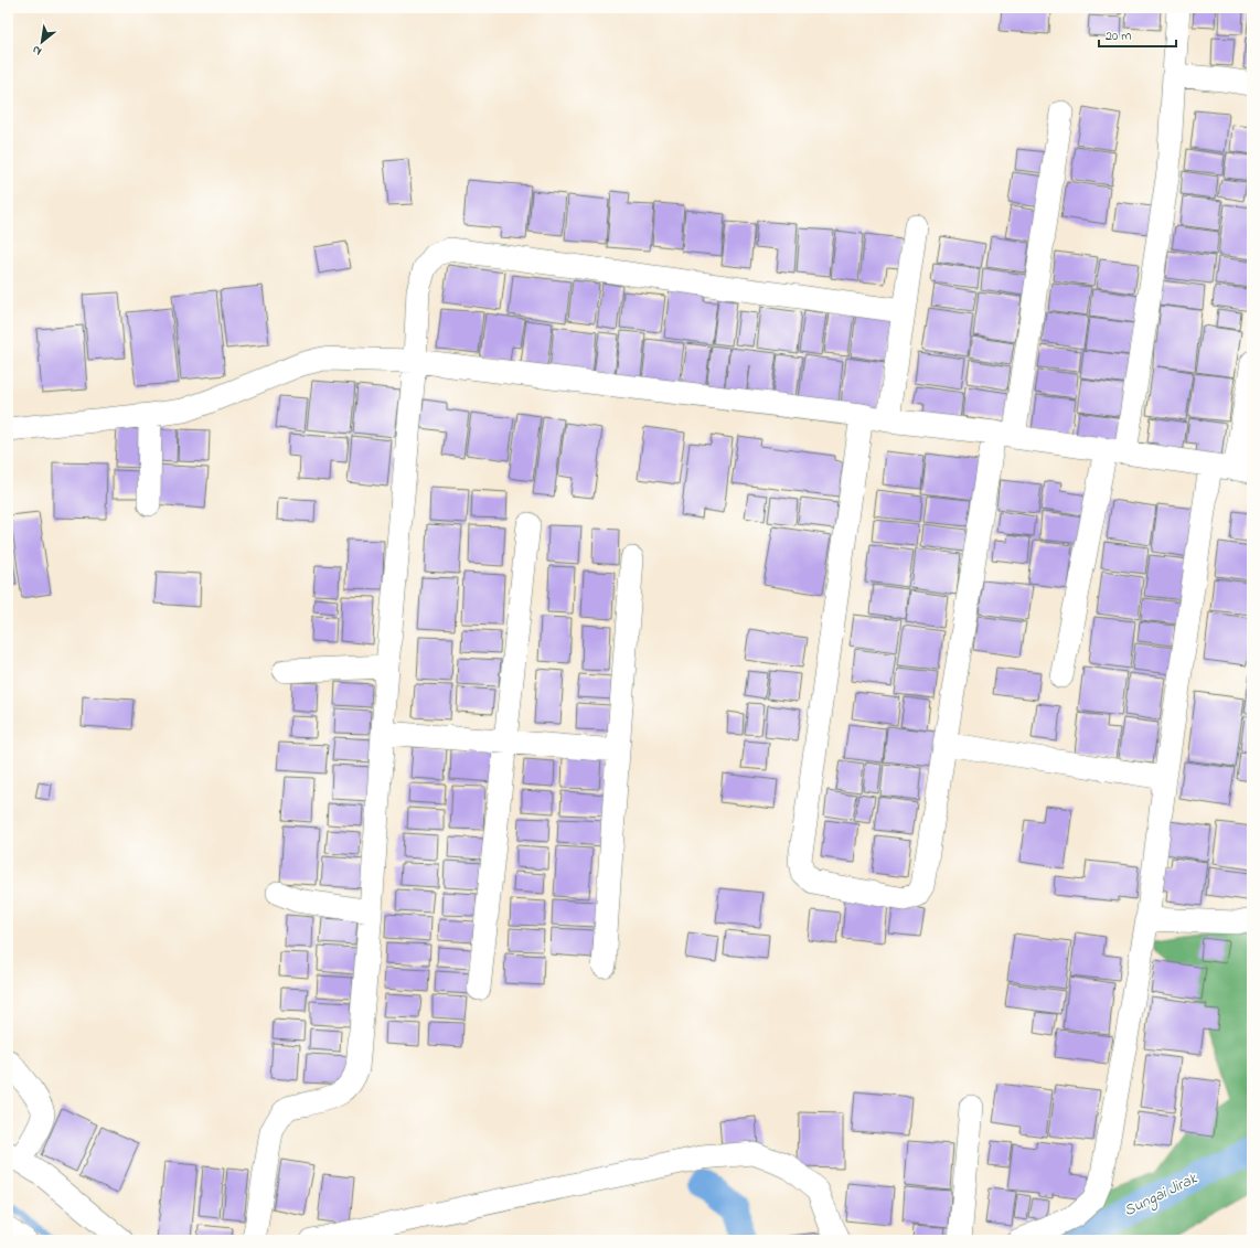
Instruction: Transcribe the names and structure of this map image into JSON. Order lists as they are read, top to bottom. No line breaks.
{"water":["Sungai Jirak"],"scale_bar":"20 m","north":"bottom left"}
